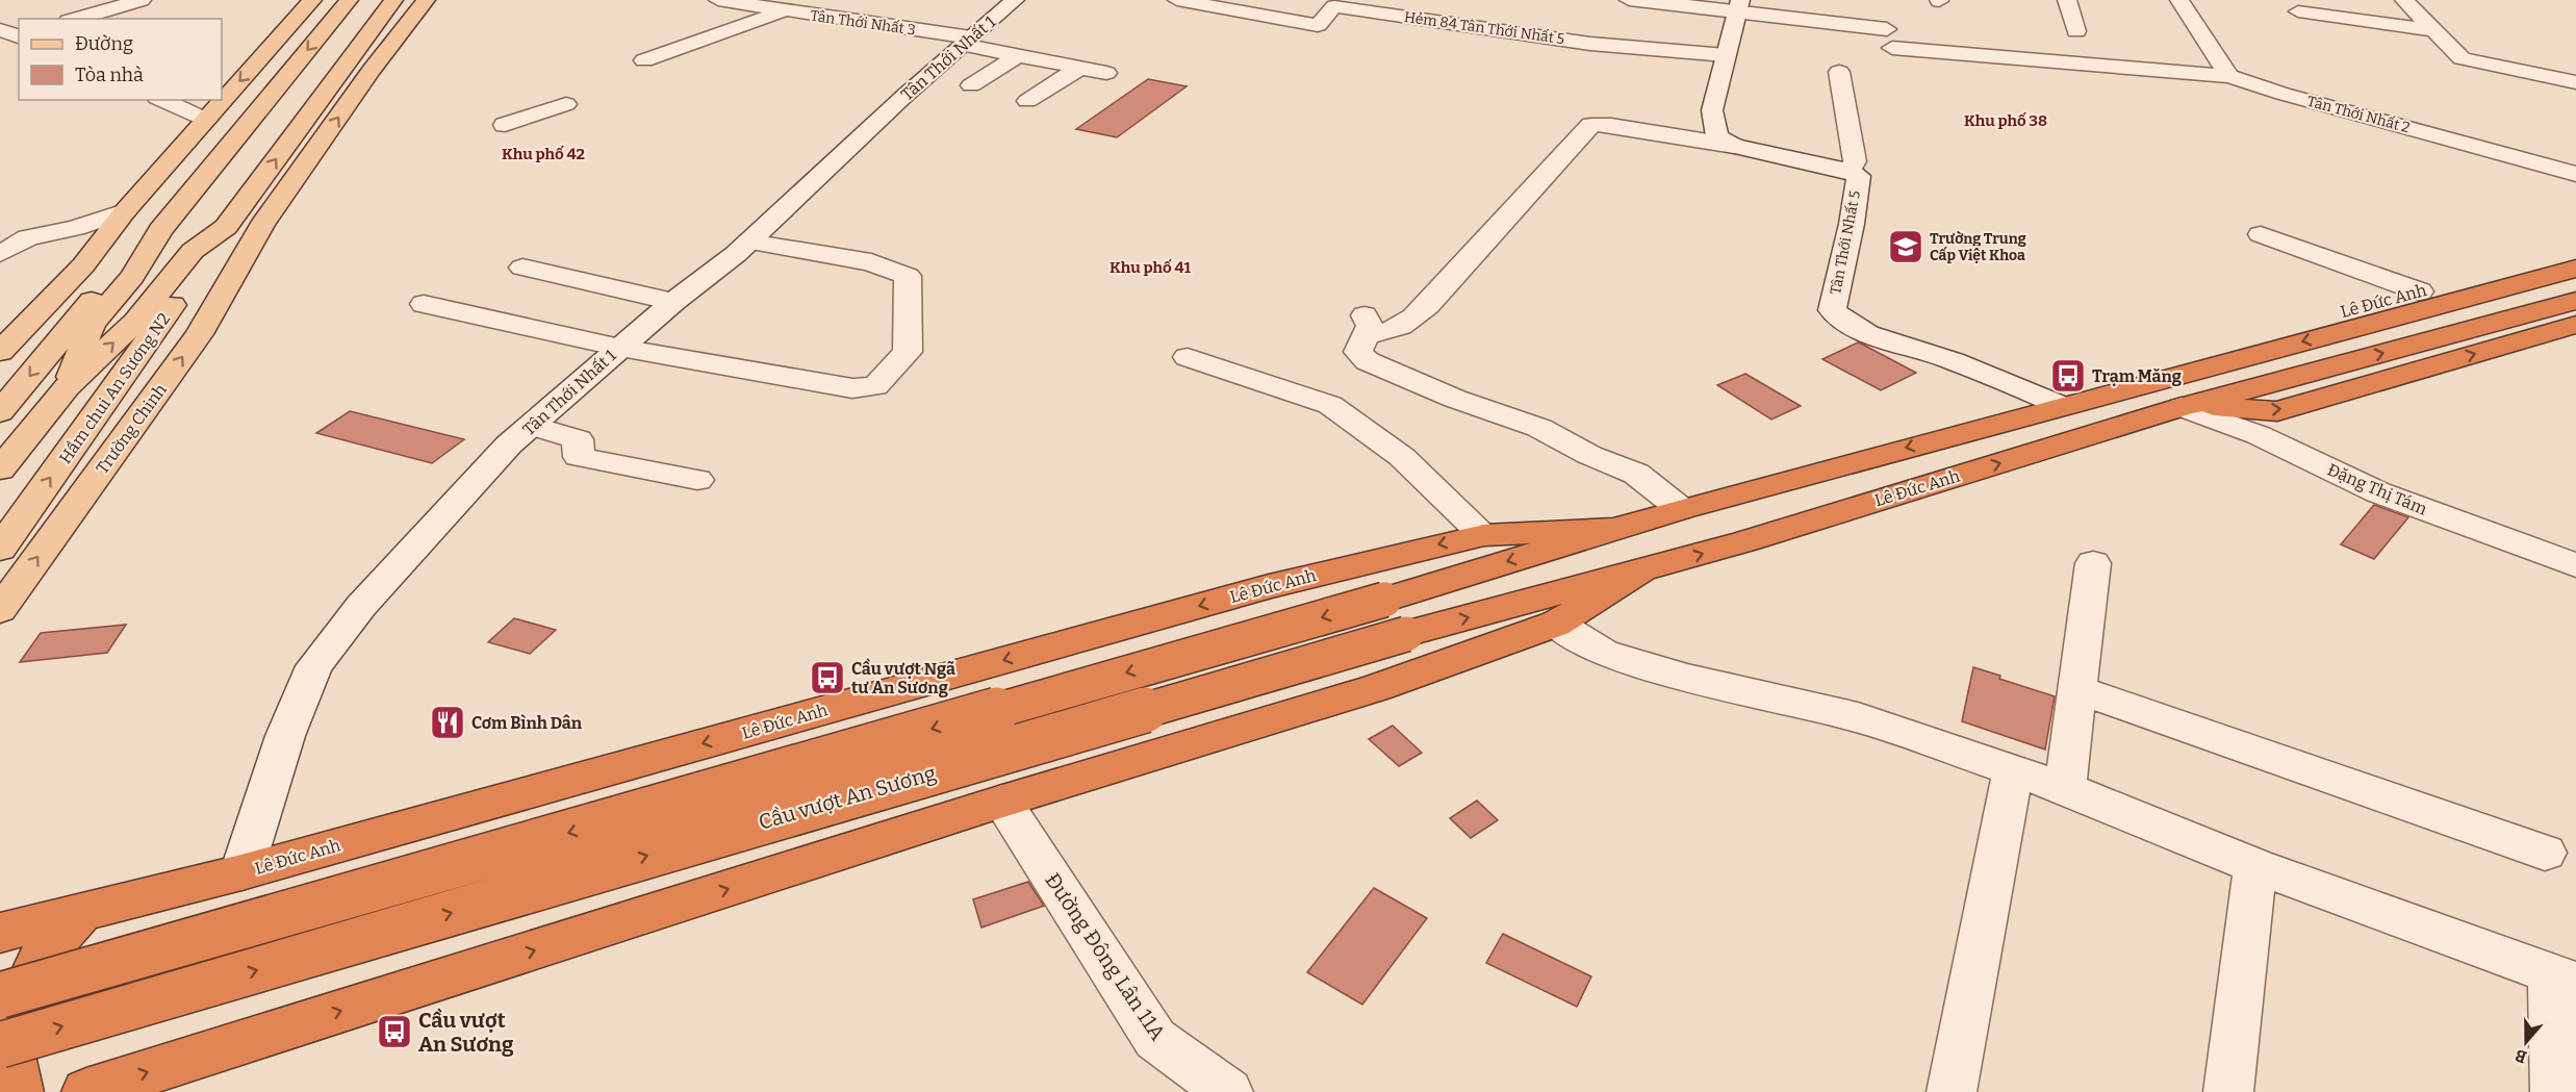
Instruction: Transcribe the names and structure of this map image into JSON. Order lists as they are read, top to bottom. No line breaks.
{"streets":{"highway":["Lê Đức Anh","Cầu vượt An Sương"],"main road":["Hầm chui An Sương N2","Trường Chinh"],"street":["Tân Thới Nhất 3","Hẻm 84 Tân Thới Nhất 5","Tân Thới Nhất 1","Tân Thới Nhất 2","Tân Thới Nhất 5","Đặng Thị Tám","Đường Đông Lân 11A"]},"crossings":[["Tân Thới Nhất 3","Tân Thới Nhất 1"],["Tân Thới Nhất 1","Lê Đức Anh"],["Tân Thới Nhất 5","Lê Đức Anh"],["Lê Đức Anh","Đặng Thị Tám"],["Lê Đức Anh","Cầu vượt An Sương"],["Lê Đức Anh","Đường Đông Lân 11A"]],"districts":["Khu phố 38","Khu phố 42","Khu phố 41"],"places":{"school or university":["Trường Trung Cấp Việt Khoa"],"bus stop":["Trạm Măng","Cầu vượt Ngã tư An Sương","Cầu vượt An Sương"],"restaurant":["Cơm Bình Dân"]},"legend":["Đường","Tòa nhà"],"north":"bottom"}
